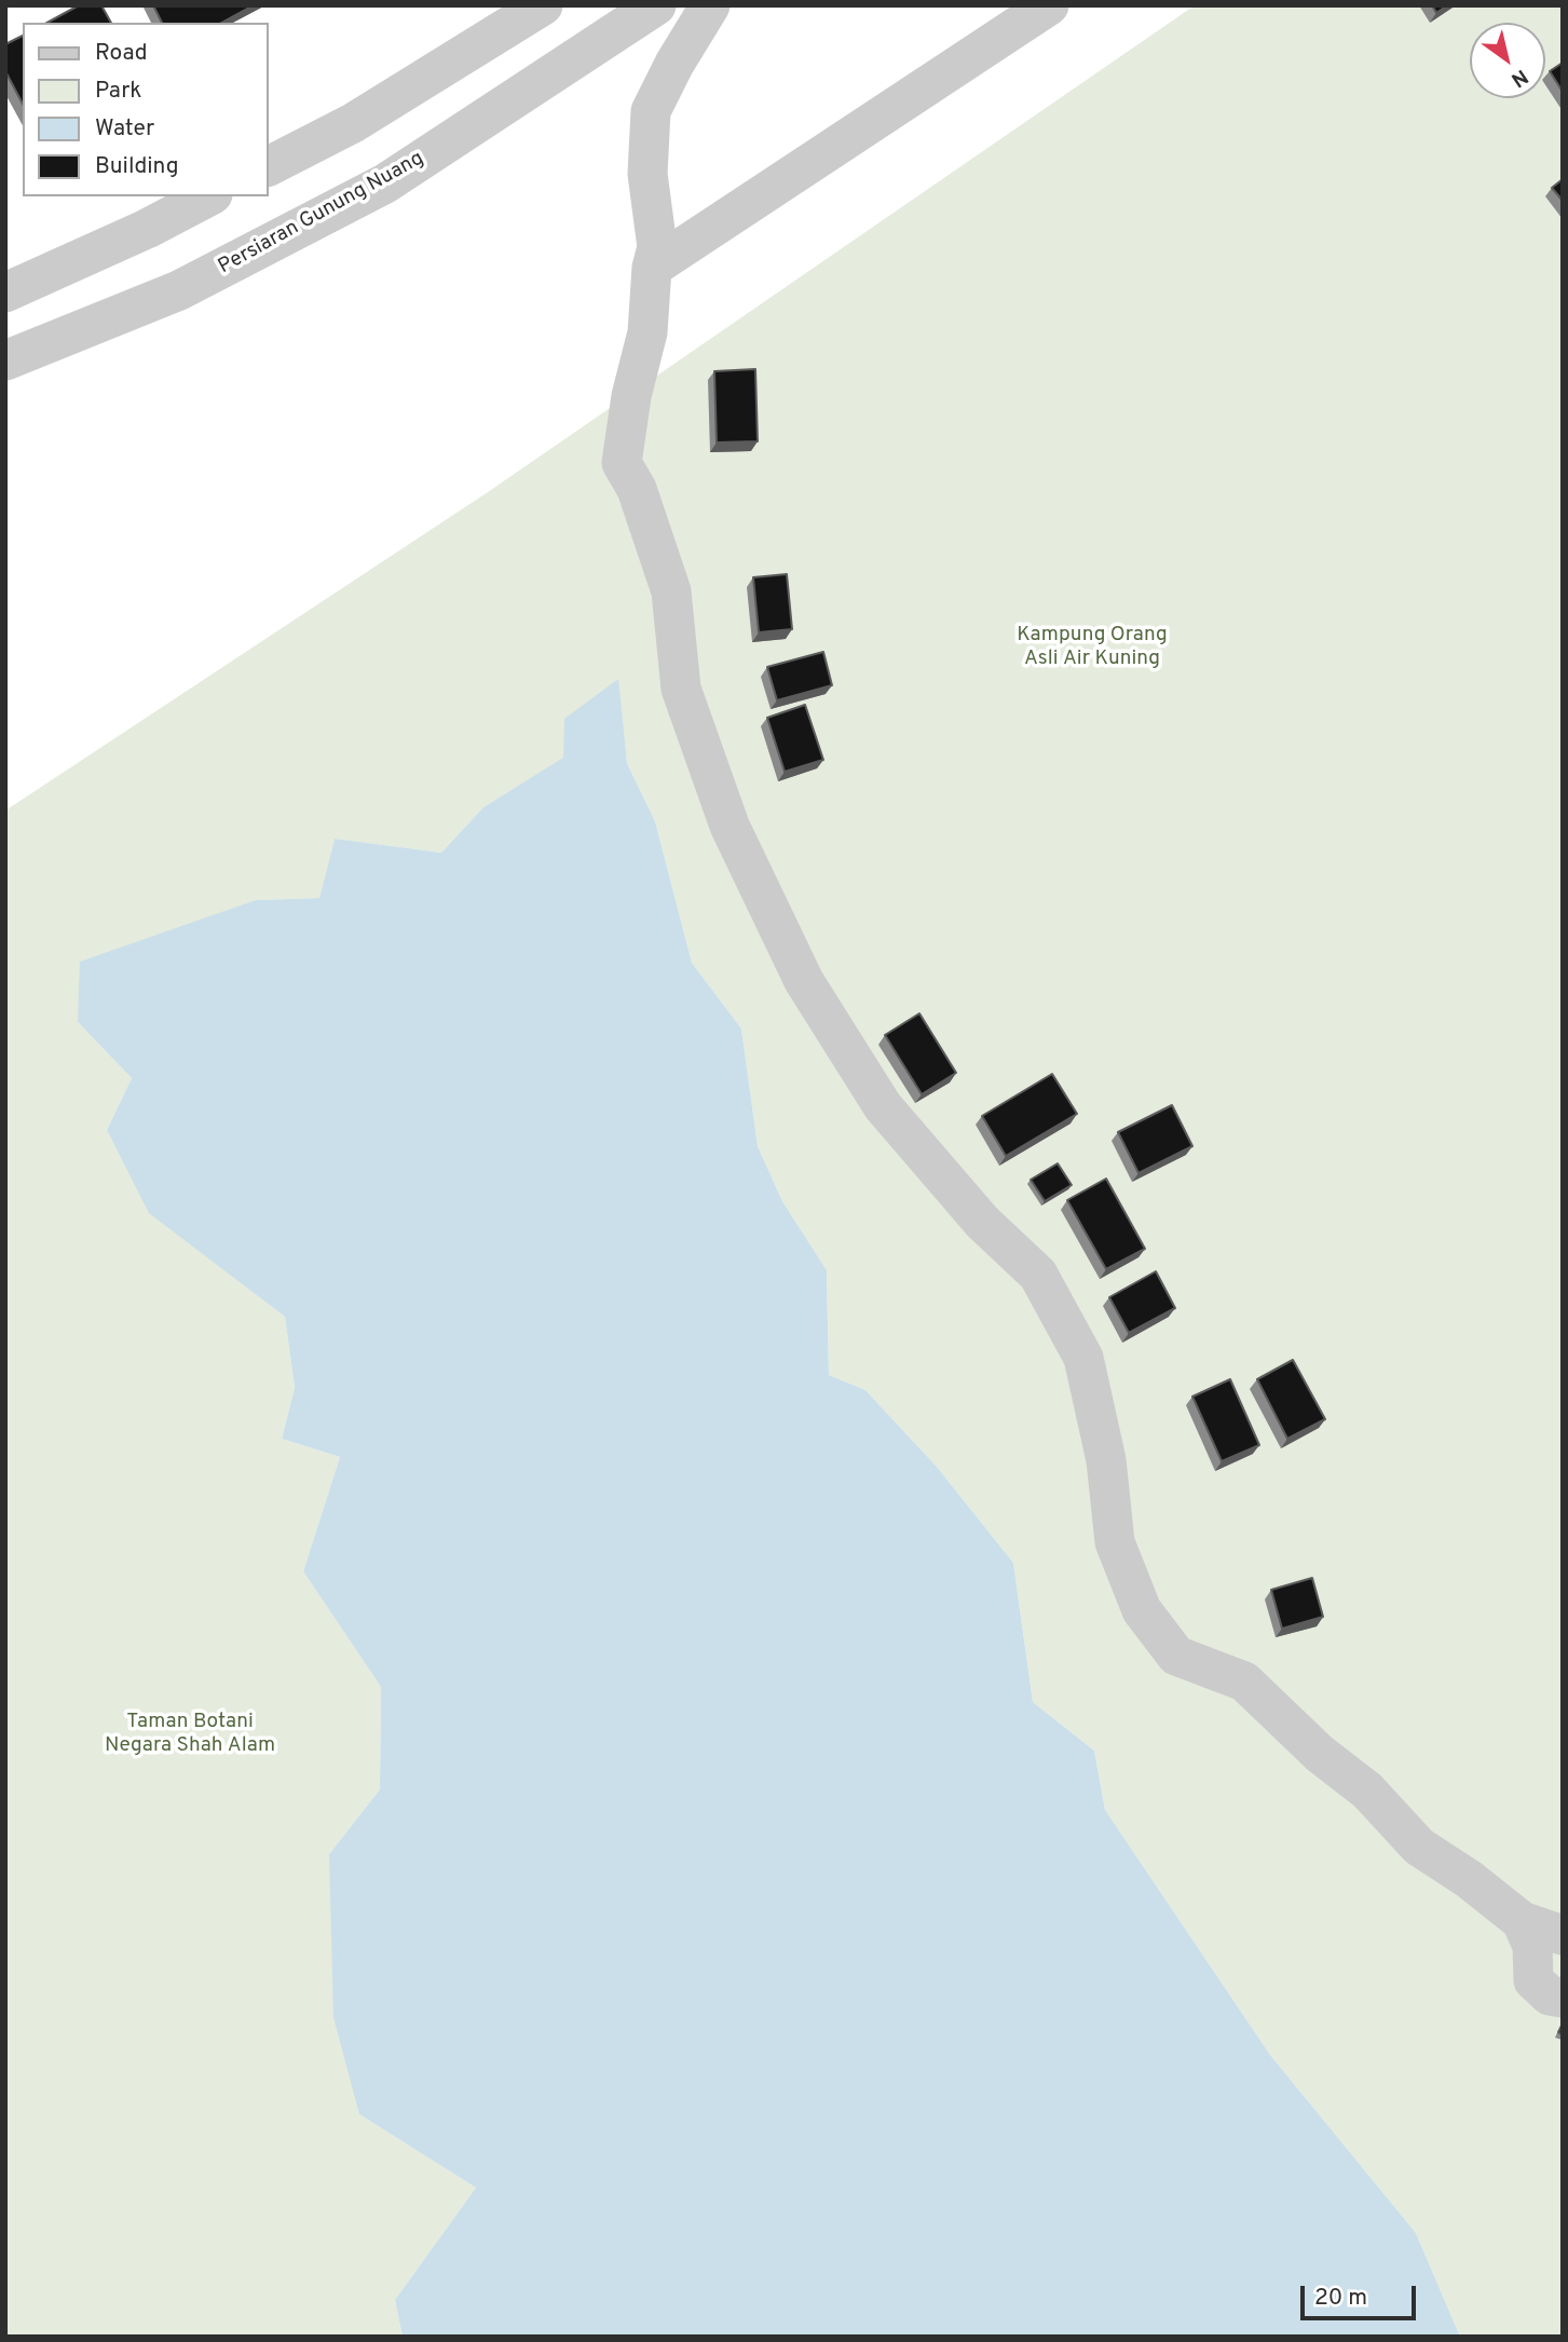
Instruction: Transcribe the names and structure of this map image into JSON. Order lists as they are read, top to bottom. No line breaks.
{"streets":{"street":["Persiaran Gunung Nuang"]},"parks":["Kampung Orang Asli Air Kuning","Taman Botani Negara Shah Alam"],"legend":["Road","Park","Water","Building"],"scale_bar":"20 m","north":"bottom right"}
